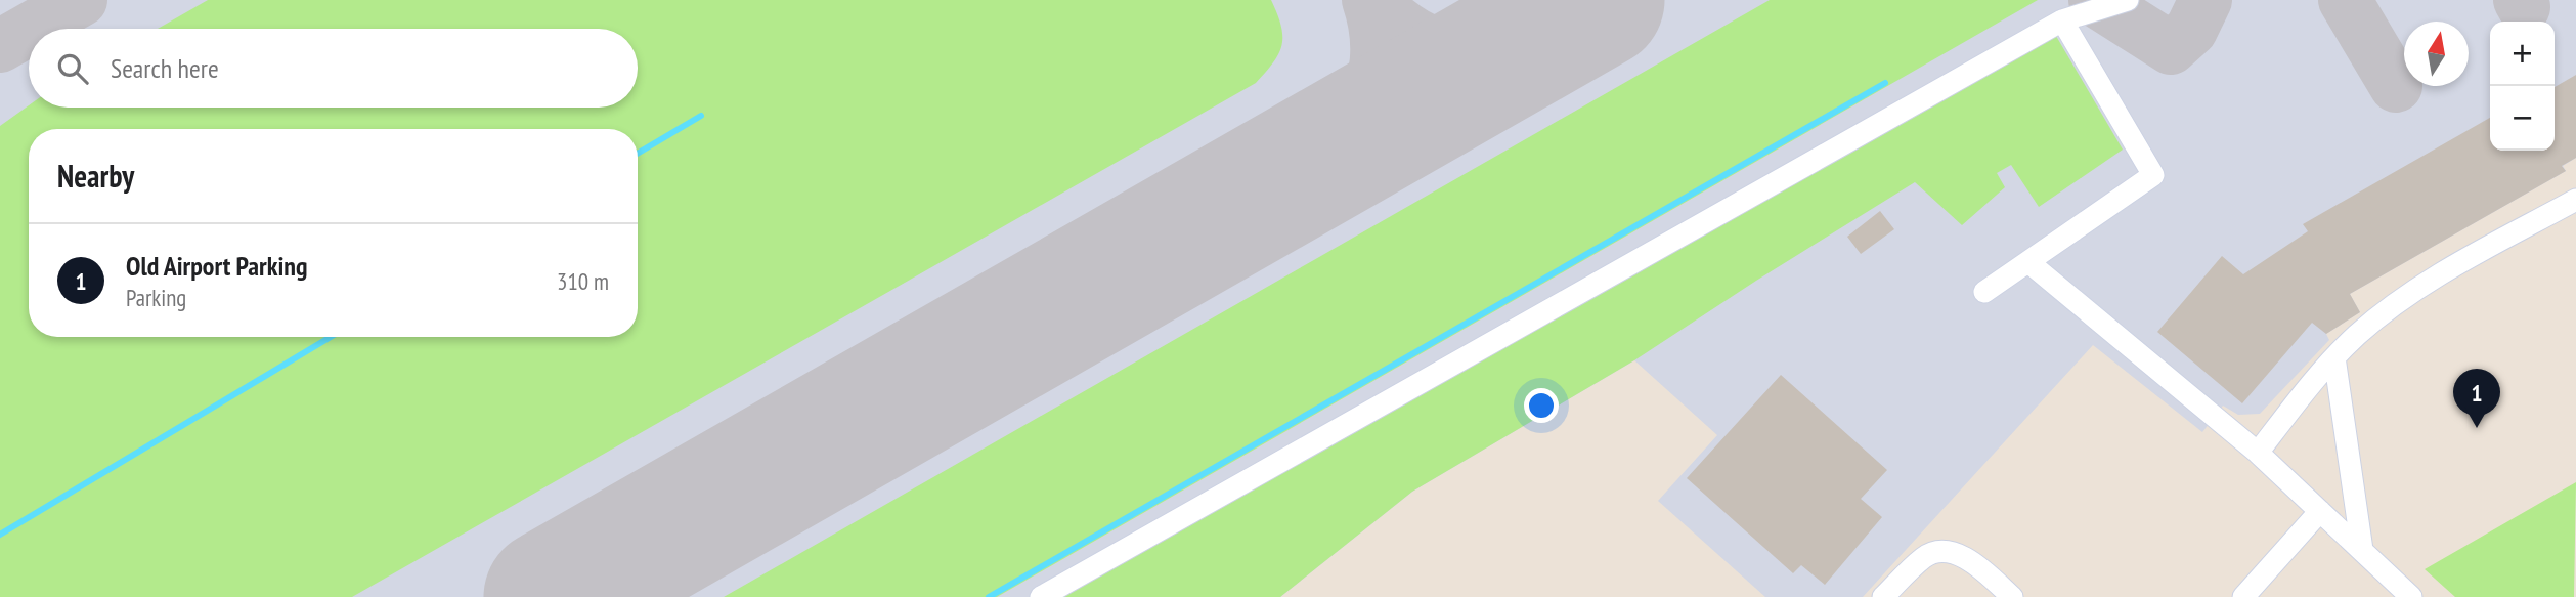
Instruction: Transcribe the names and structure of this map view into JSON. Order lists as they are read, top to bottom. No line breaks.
{"north":"top","page":{"map_buttons":["+","−"],"search":"Search here","heading":"Nearby","list":[{"mark":"1","name":"Old Airport Parking","note":"Parking","value":"310 m"}],"pins":"1"}}
